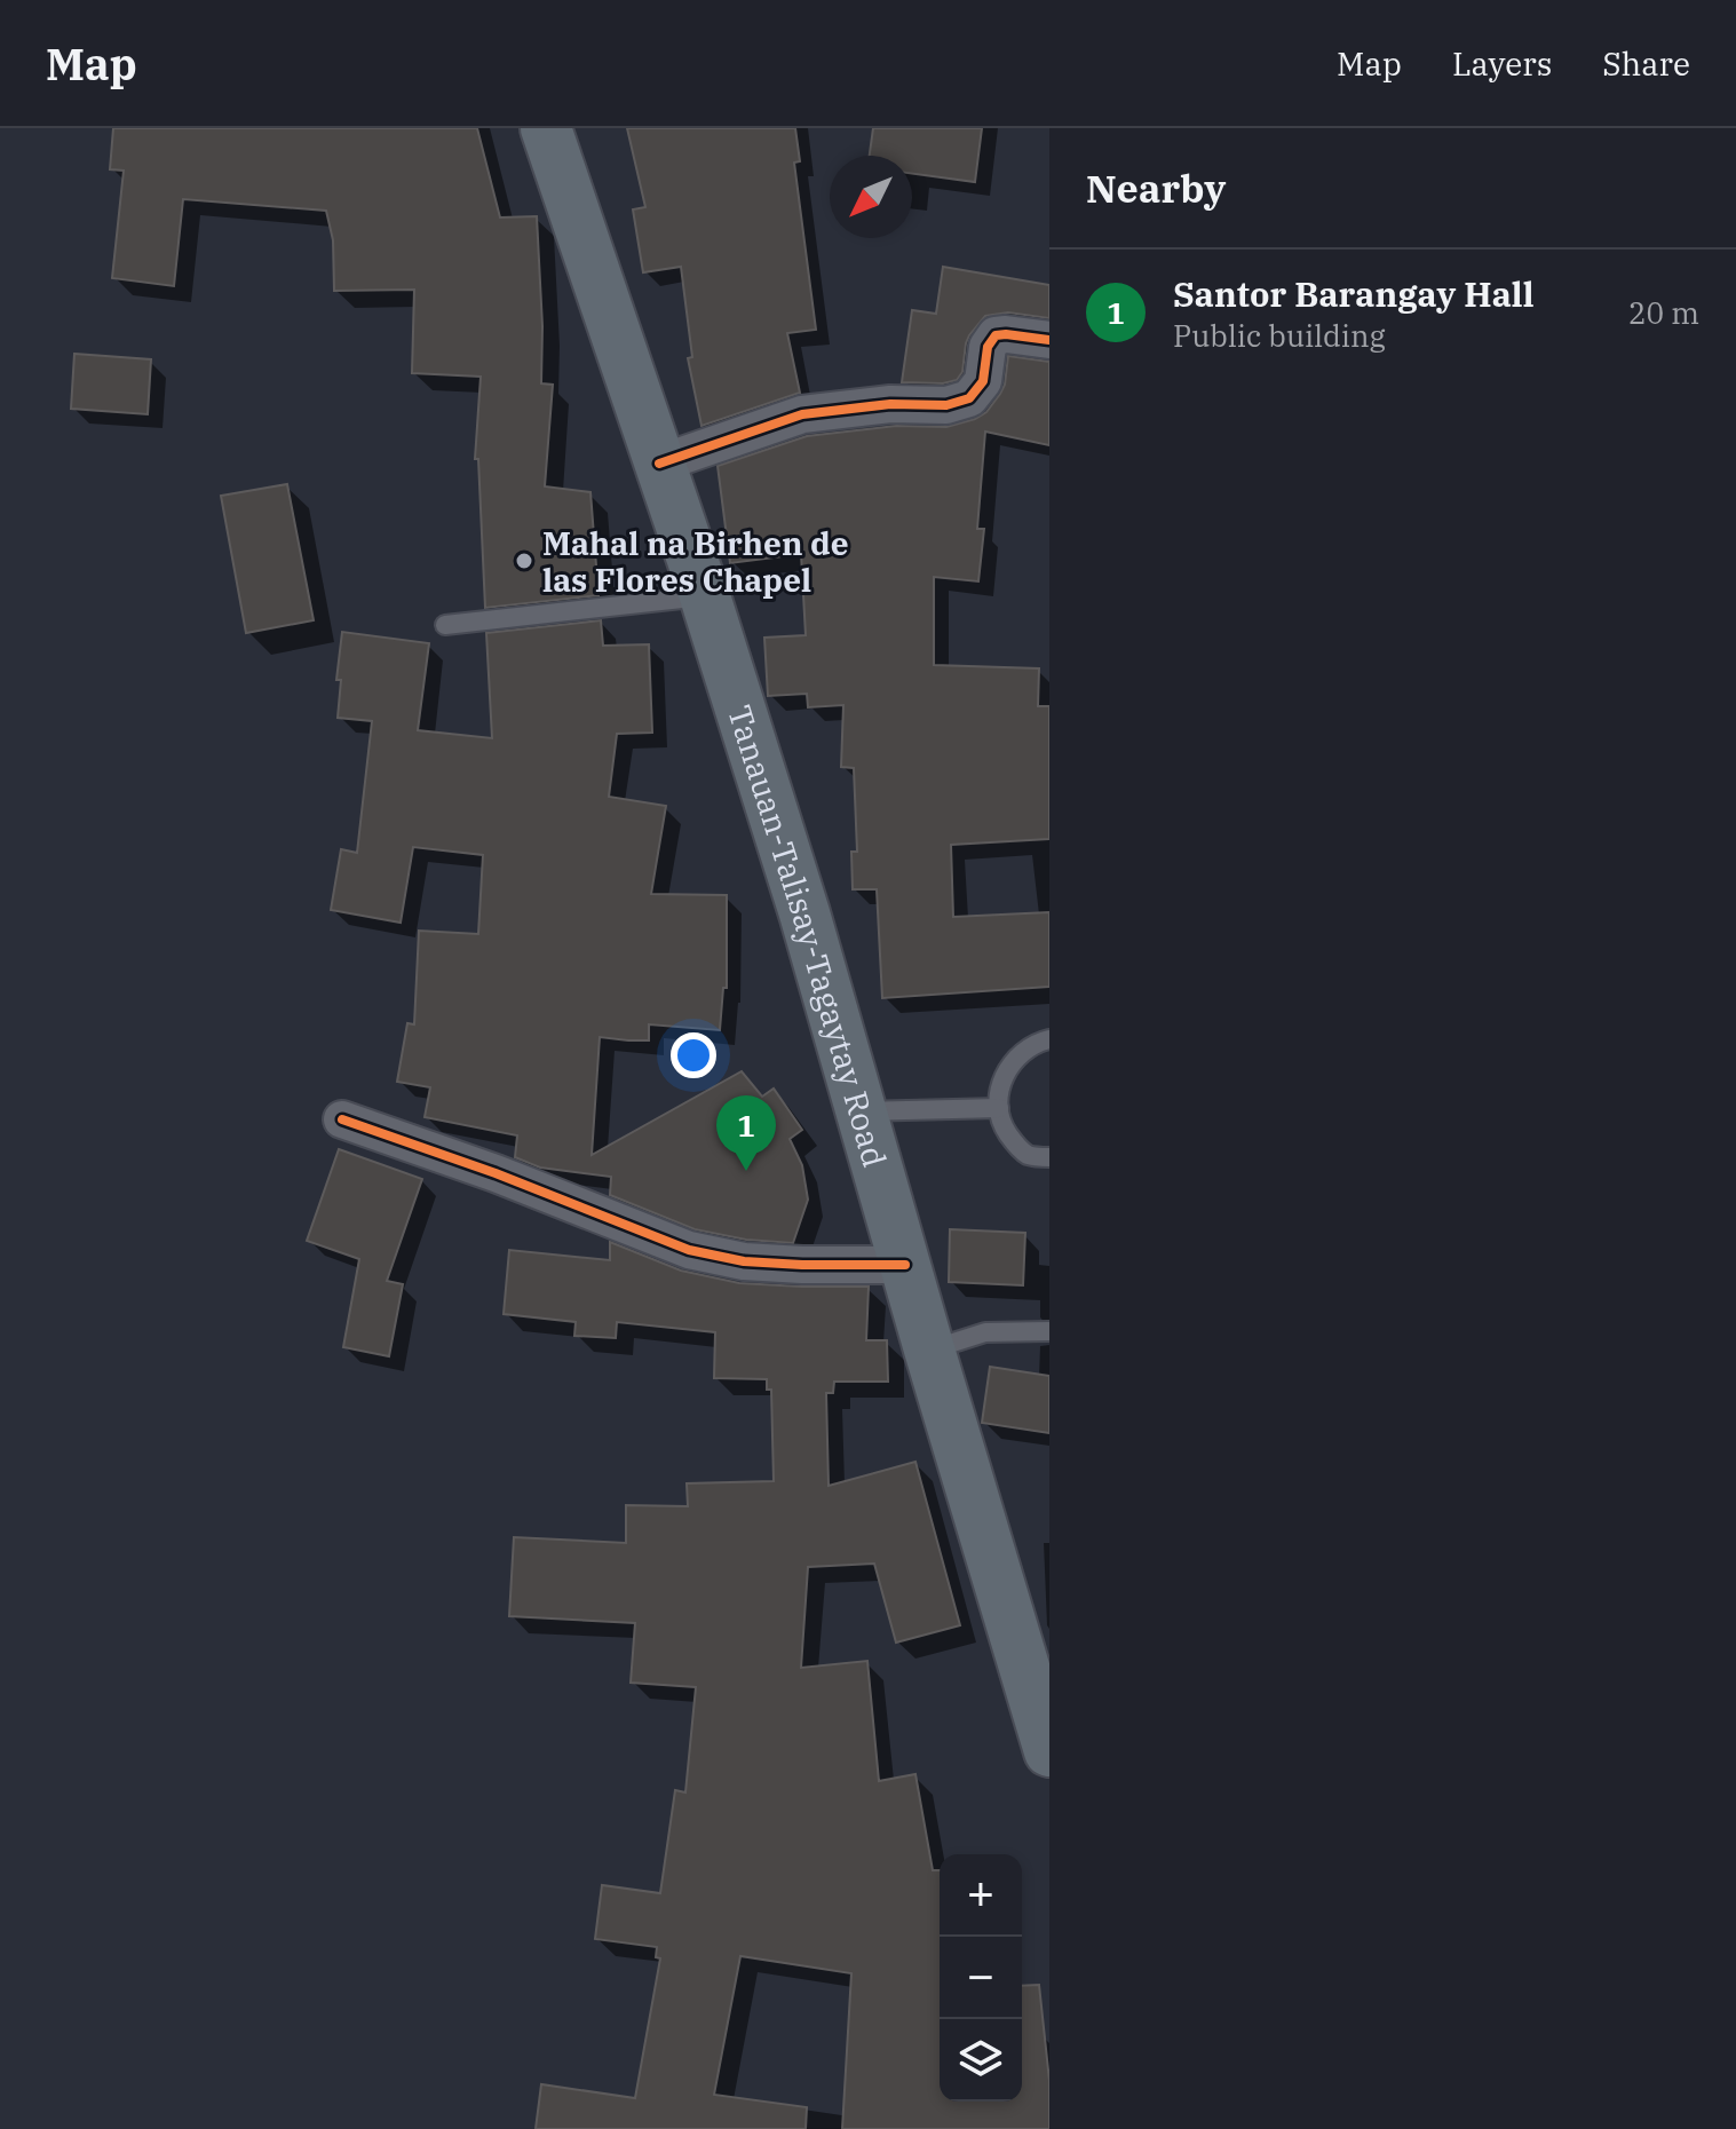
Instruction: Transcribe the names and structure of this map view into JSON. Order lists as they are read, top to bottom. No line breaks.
{"streets":{"main road":["Tanauan-Talisay-Tagaytay Road"]},"places":["Mahal na Birhen de las Flores Chapel"],"north":"bottom left","page":{"header":"Map","nav":["Map","Layers","Share"],"heading":"Nearby","list":[{"mark":"1","name":"Santor Barangay Hall","note":"Public building","value":"20 m"}],"pins":"1","map_buttons":["+","−"]}}
